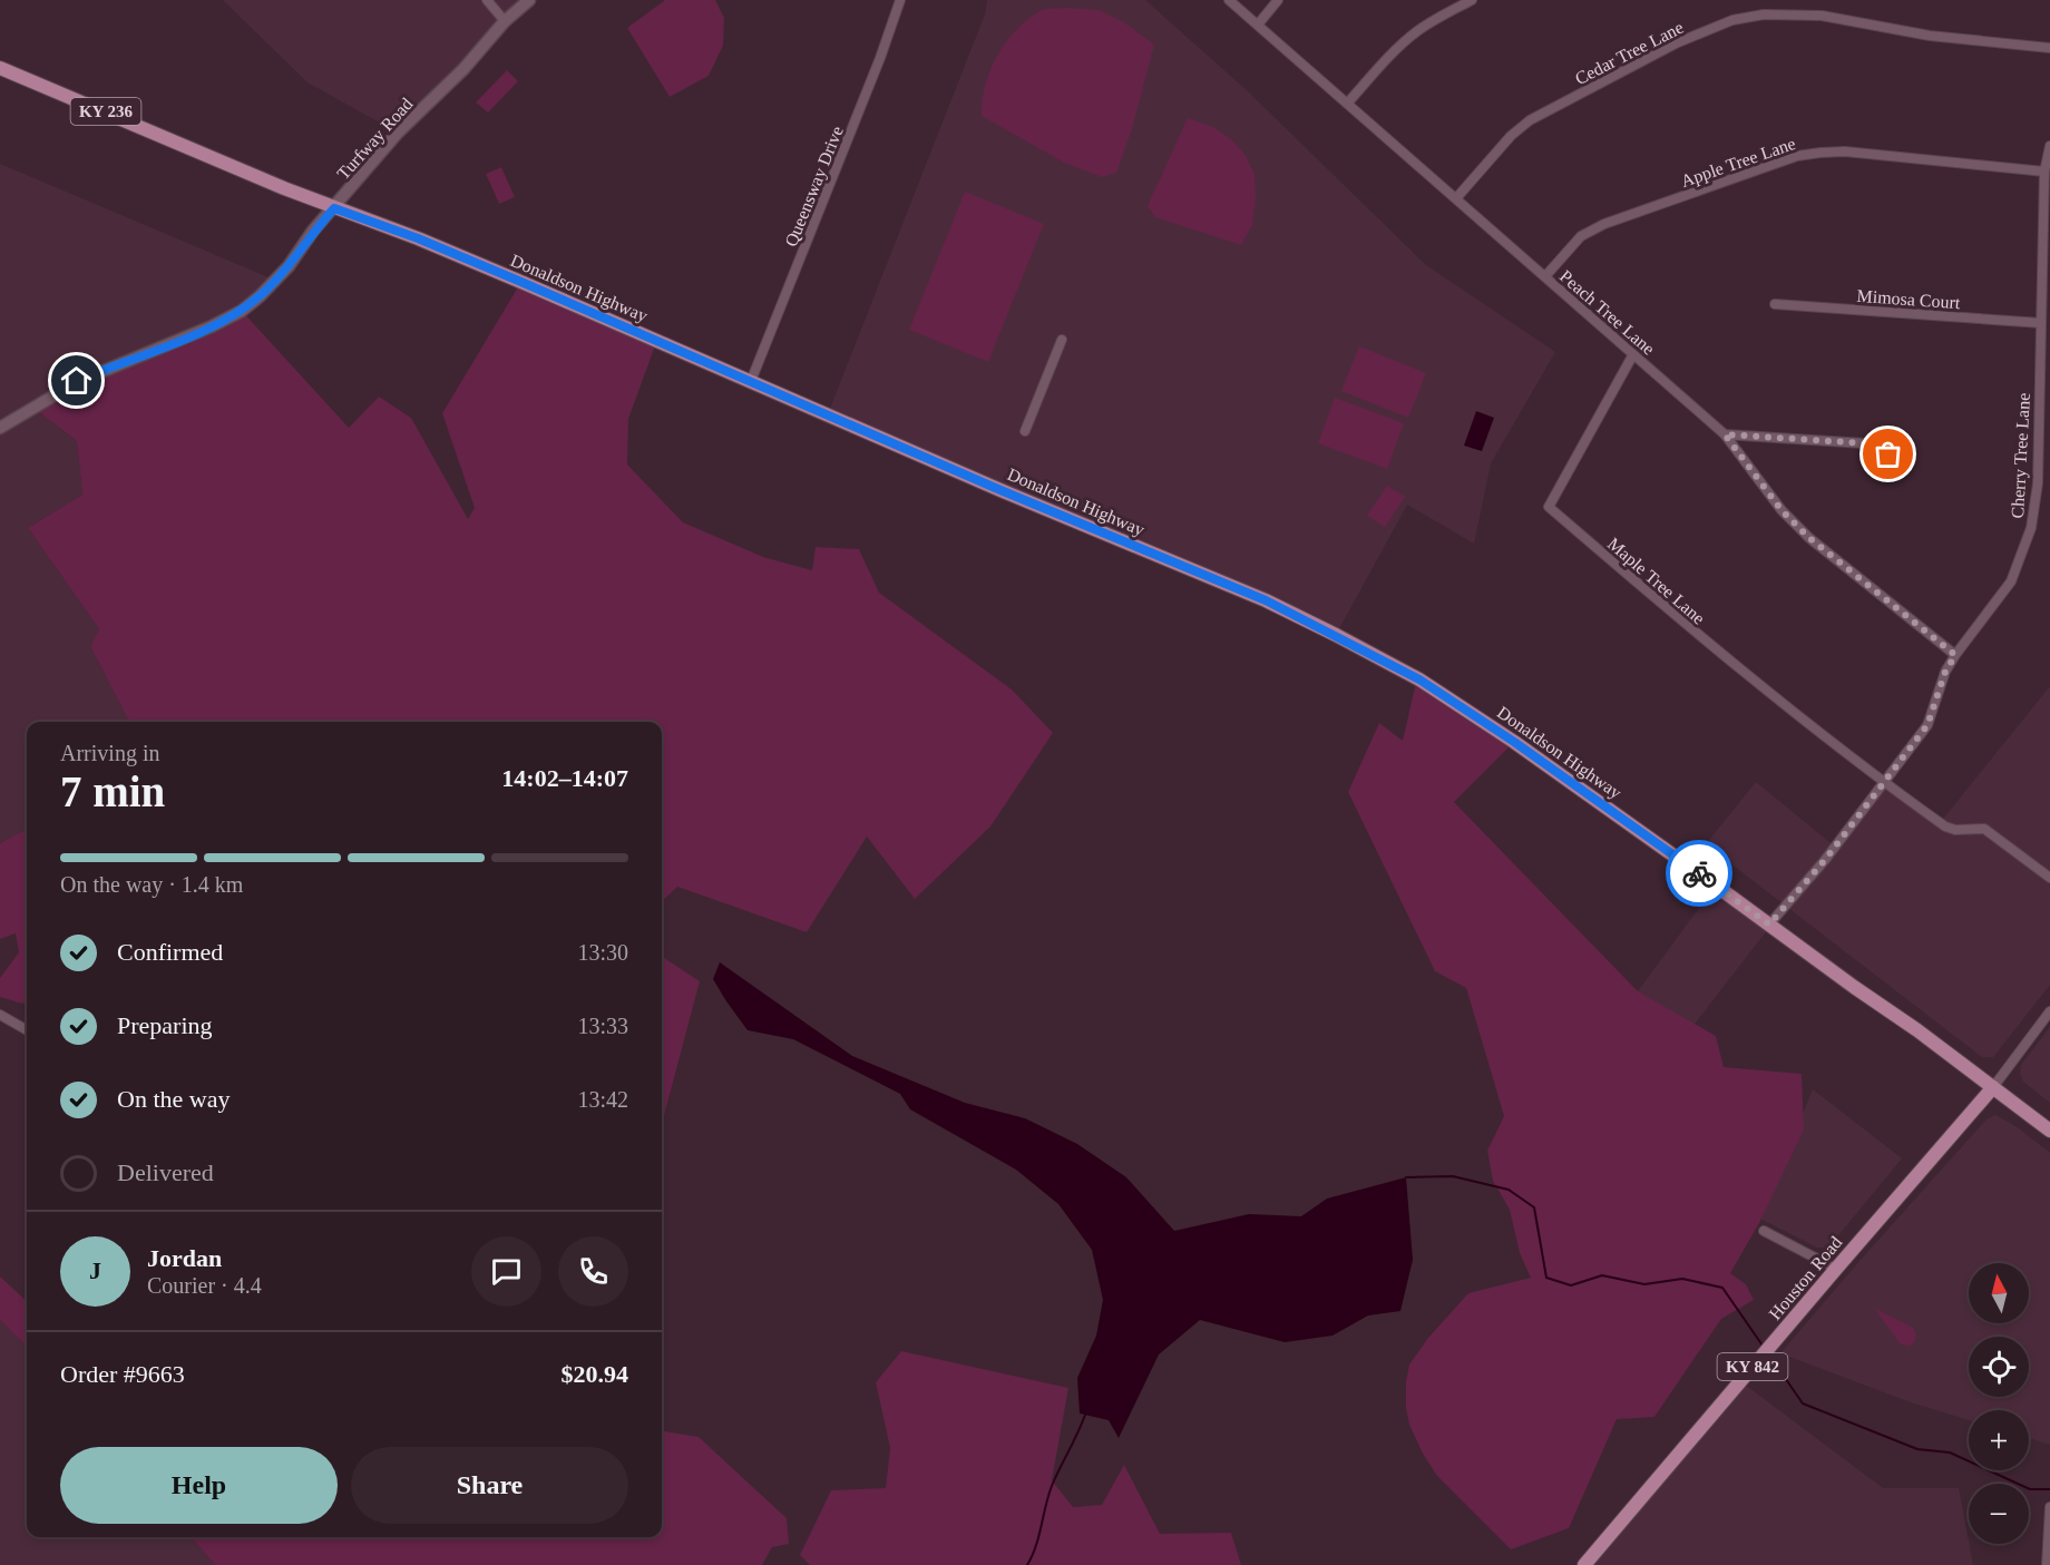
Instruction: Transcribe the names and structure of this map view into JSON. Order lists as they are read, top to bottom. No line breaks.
{"streets":{"main road":["KY 236","Turfway Road","Donaldson Highway","Houston Road","KY 842"],"street":["Cedar Tree Lane","Apple Tree Lane","Queensway Drive","Mimosa Court","Peach Tree Lane","Cherry Tree Lane","Maple Tree Lane"]},"crossings":[["Cedar Tree Lane","Peach Tree Lane"],["Turfway Road","Donaldson Highway"],["Apple Tree Lane","Peach Tree Lane"],["Apple Tree Lane","Cherry Tree Lane"],["Queensway Drive","Donaldson Highway"],["Donaldson Highway","Cherry Tree Lane"],["Donaldson Highway","Houston Road"],["Mimosa Court","Cherry Tree Lane"],["Peach Tree Lane","Cherry Tree Lane"],["Peach Tree Lane","Maple Tree Lane"],["Cherry Tree Lane","Maple Tree Lane"]],"north":"top","page":{"heading":["7 min","Arriving in","14:02–14:07"],"panel":["Jordan","Courier · 4.4","Order #9663","$20.94"],"bar":"On the way · 1.4 km","list":[["Confirmed","13:30"],["Preparing","13:33"],["On the way","13:42"],"Delivered"],"round":"J","map_buttons":["+","−"],"buttons":["Help","Share"]}}
